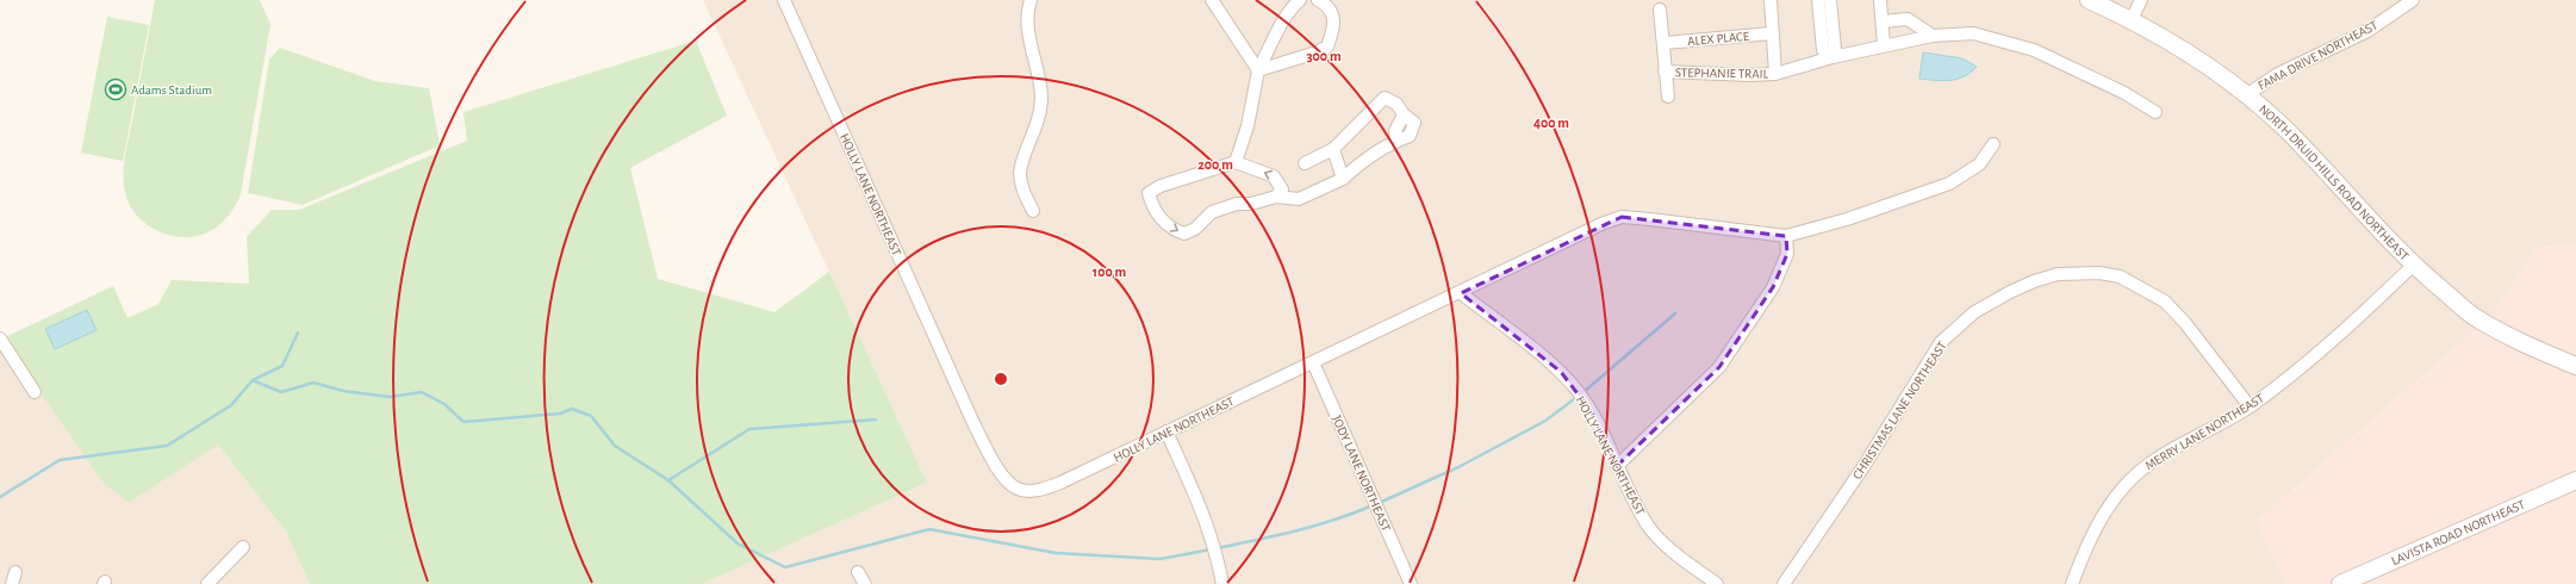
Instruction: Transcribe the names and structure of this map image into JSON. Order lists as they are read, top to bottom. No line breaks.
{"streets":{"main road":["NORTH DRUID HILLS ROAD NORTHEAST","LAVISTA ROAD NORTHEAST"],"street":["ALEX PLACE","FAMA DRIVE NORTHEAST","STEPHANIE TRAIL","HOLLY LANE NORTHEAST","CHRISTMAS LANE NORTHEAST","MERRY LANE NORTHEAST","JODY LANE NORTHEAST"]},"crossings":[["FAMA DRIVE NORTHEAST","NORTH DRUID HILLS ROAD NORTHEAST"],["NORTH DRUID HILLS ROAD NORTHEAST","MERRY LANE NORTHEAST"],["HOLLY LANE NORTHEAST","JODY LANE NORTHEAST"],["CHRISTMAS LANE NORTHEAST","MERRY LANE NORTHEAST"]],"places":{"sports":["Adams Stadium"]},"rings":["300 m","400 m","200 m","100 m"]}
